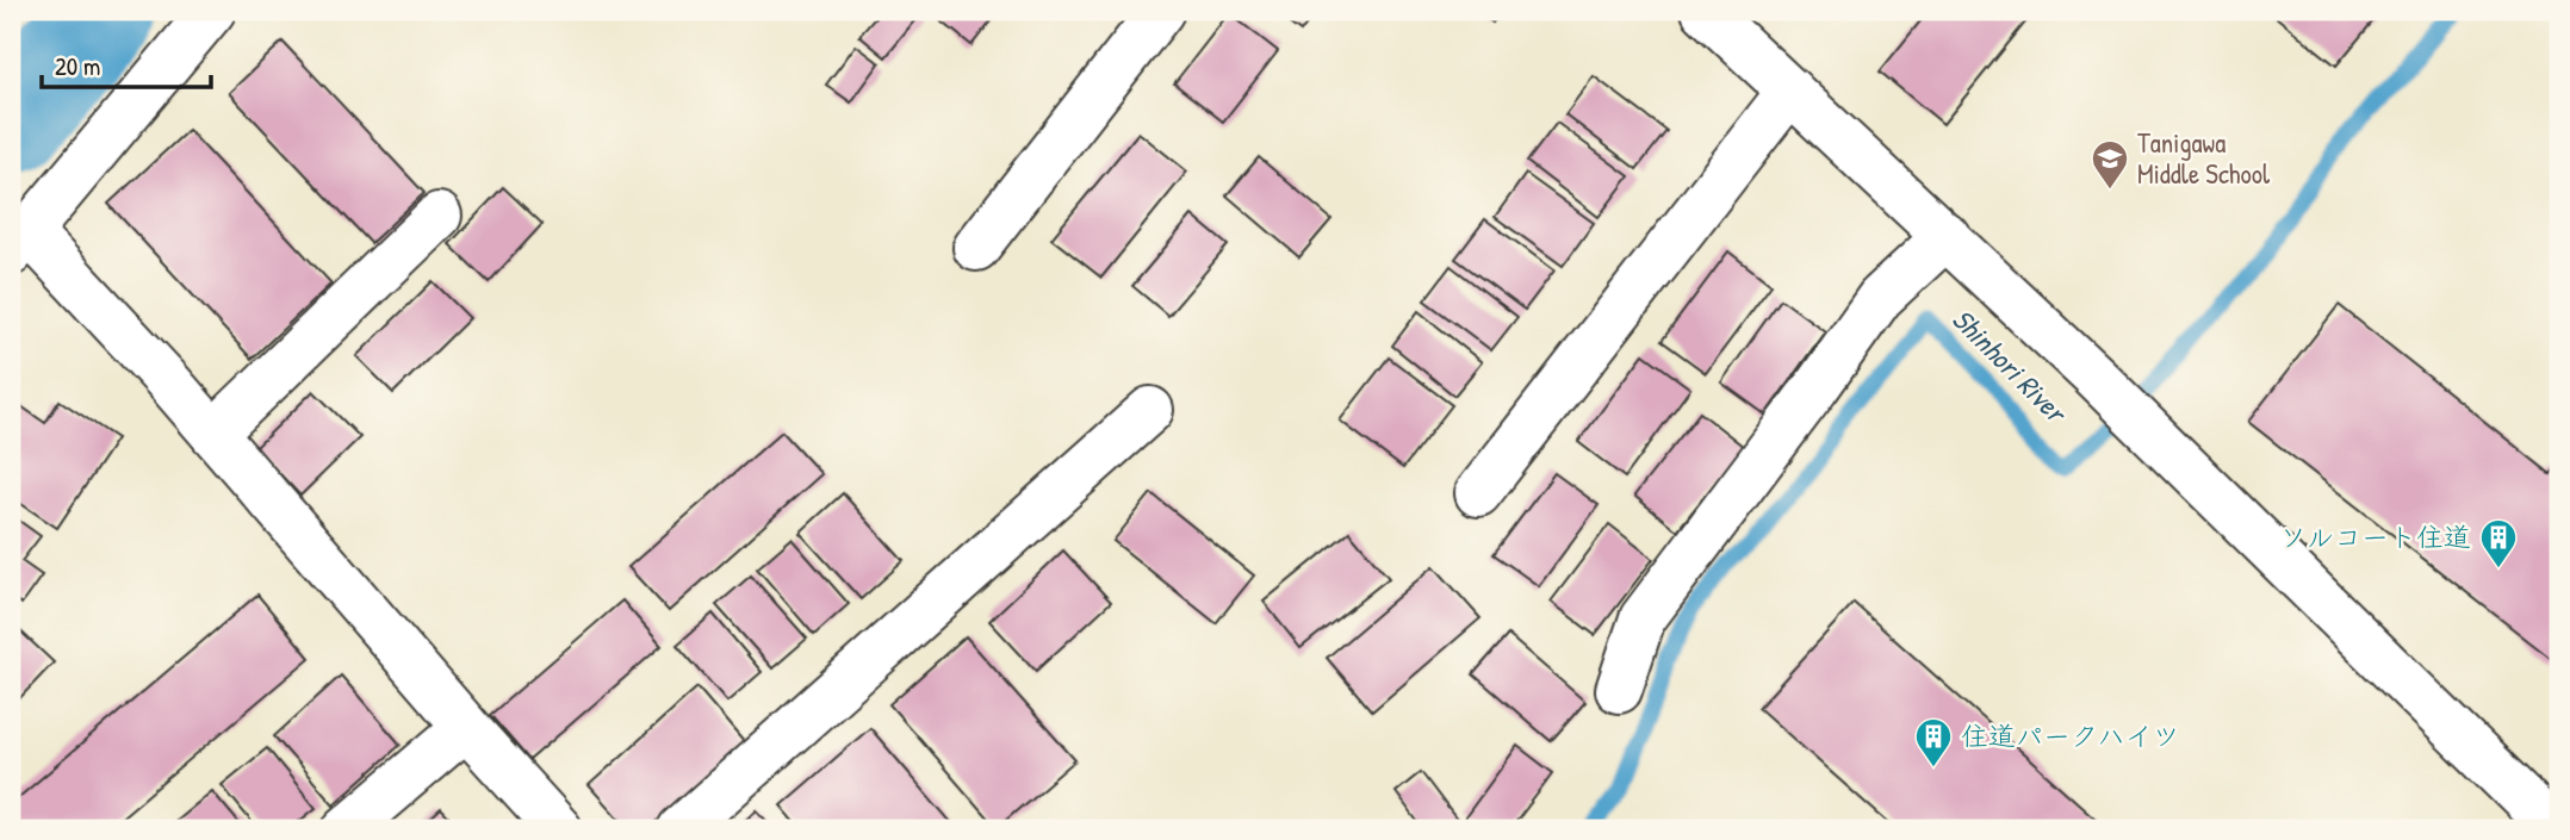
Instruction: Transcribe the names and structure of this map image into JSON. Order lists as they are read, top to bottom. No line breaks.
{"water":["Shinhori River"],"places":{"school or university":["Tanigawa Middle School"],"building":["ソルコート住道","住道パークハイツ"]},"scale_bar":"20 m"}
